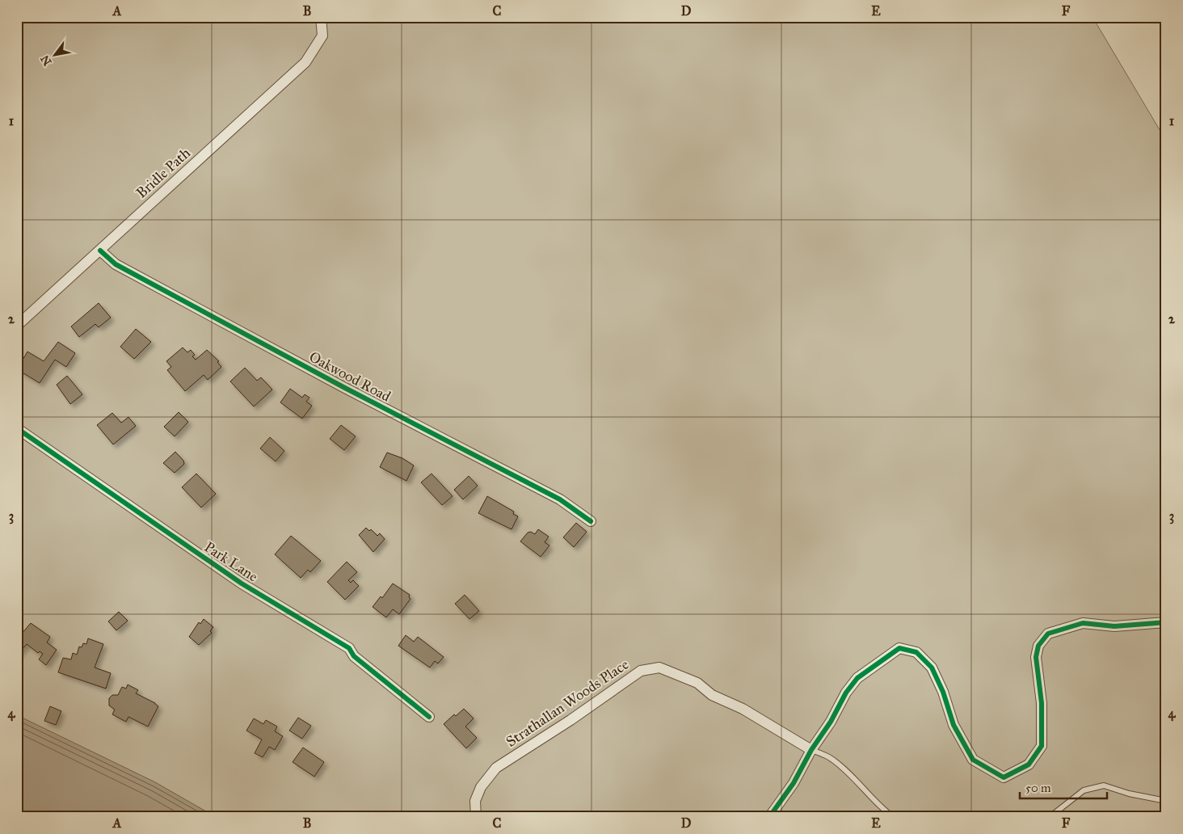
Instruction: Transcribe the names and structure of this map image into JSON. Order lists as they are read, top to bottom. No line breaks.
{"streets":{"street":["Bridle Path","Oakwood Road","Park Lane","Strathallan Woods Place"]},"crossings":[["Bridle Path","Oakwood Road"]],"scale_bar":"50 m","north":"bottom left","grid":{"columns":["A","B","C","D","E","F"],"rows":["1","2","3","4"]}}
